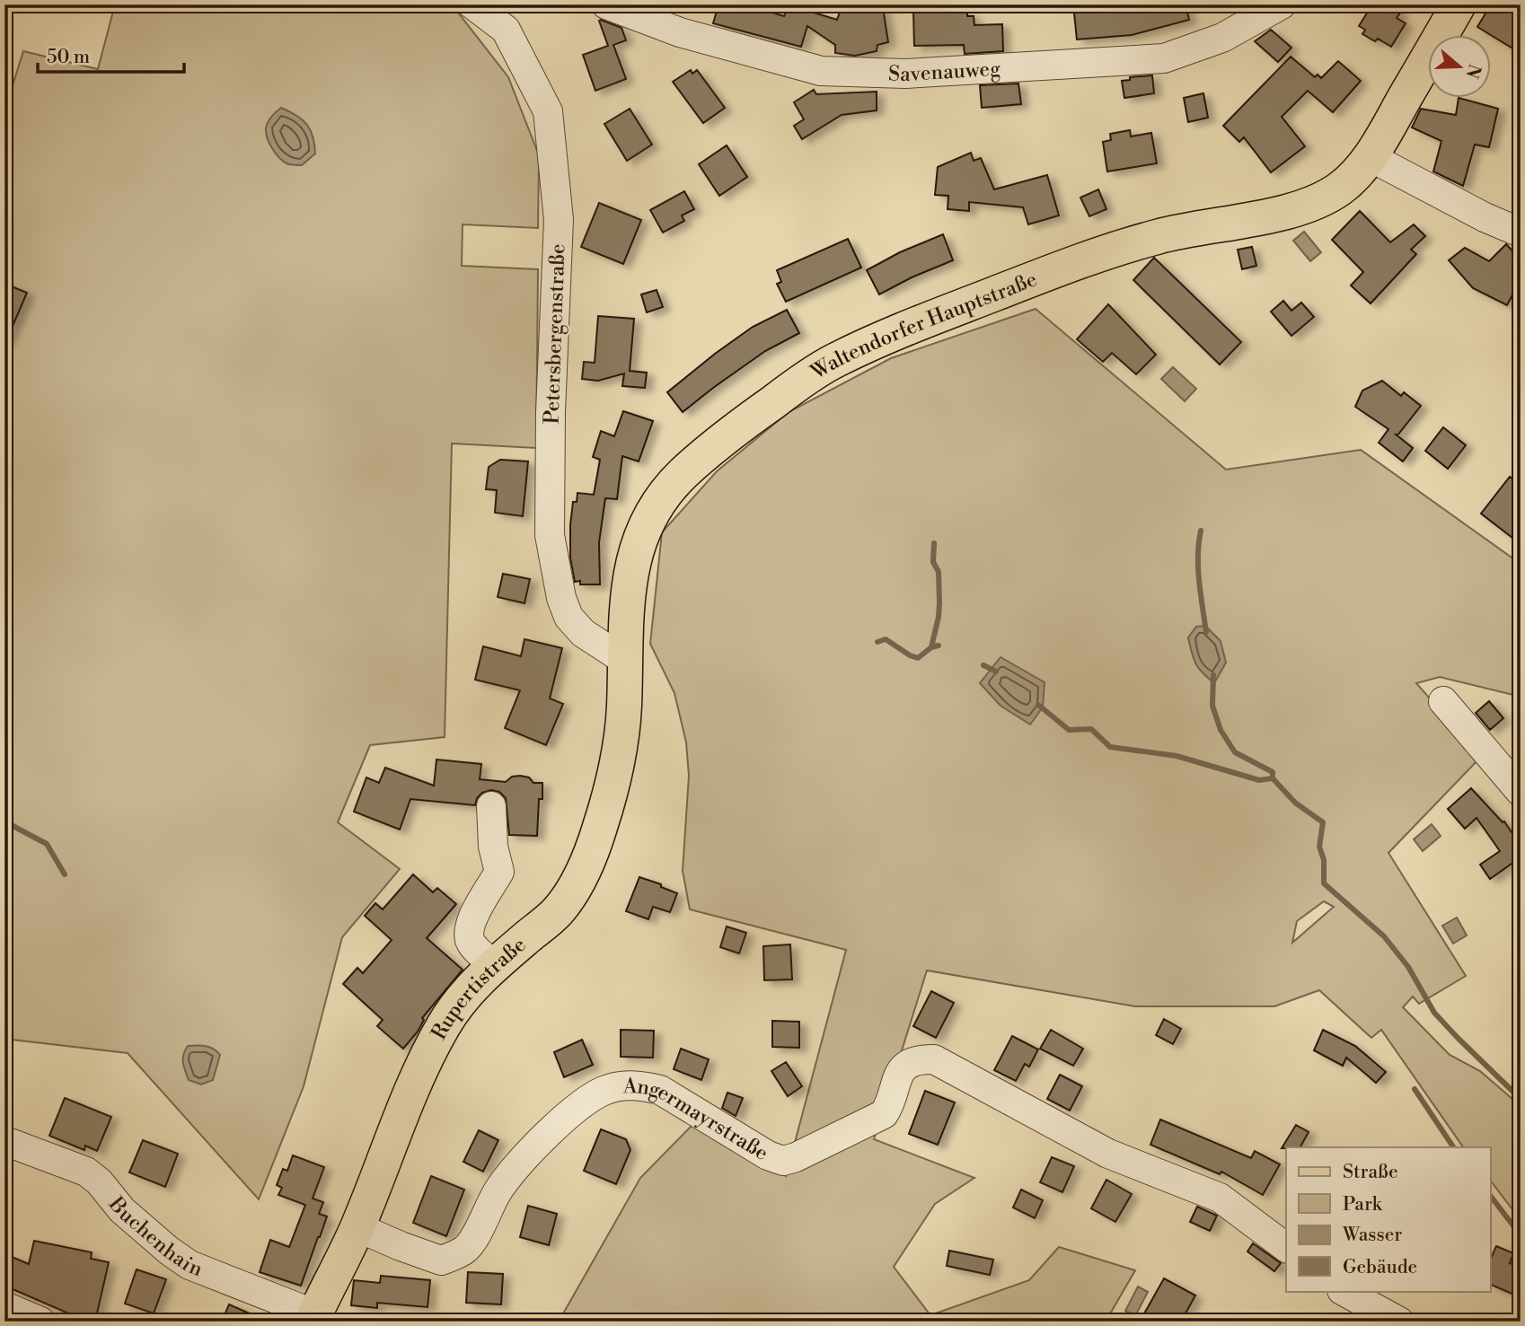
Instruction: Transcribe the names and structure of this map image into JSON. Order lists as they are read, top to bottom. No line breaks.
{"streets":{"main road":["Waltendorfer Hauptstraße","Rupertistraße"],"street":["Savenauweg","Petersbergenstraße","Angermayrstraße","Buchenhain"]},"crossings":[["Waltendorfer Hauptstraße","Petersbergenstraße"],["Waltendorfer Hauptstraße","Rupertistraße"],["Petersbergenstraße","Rupertistraße"],["Rupertistraße","Angermayrstraße"],["Rupertistraße","Buchenhain"]],"legend":["Straße","Park","Wasser","Gebäude"],"scale_bar":"50 m","north":"right"}
